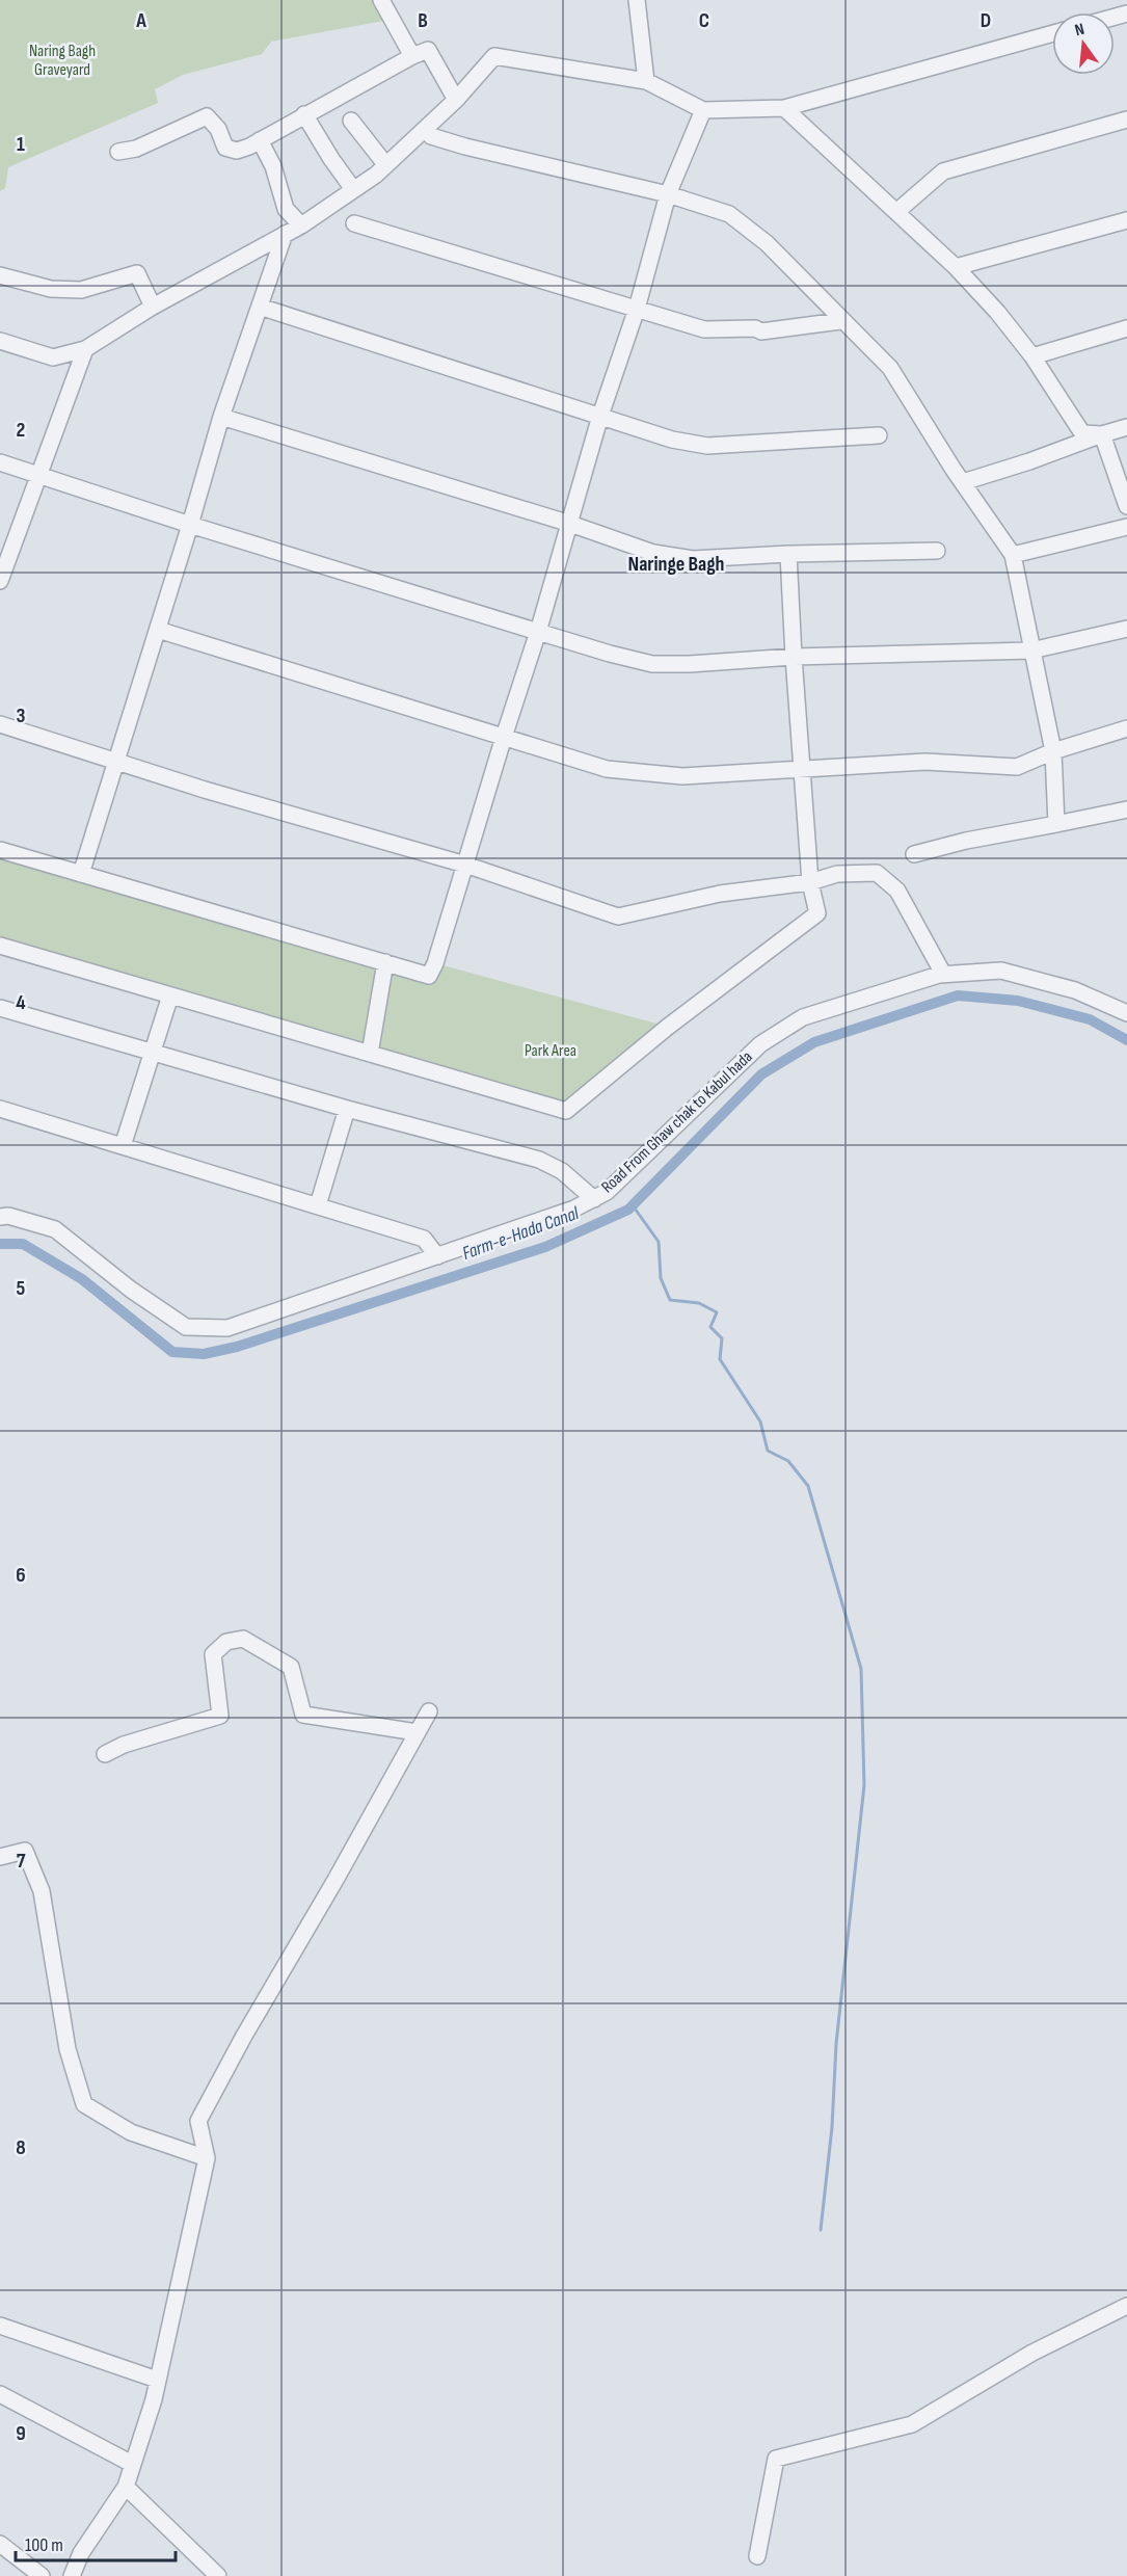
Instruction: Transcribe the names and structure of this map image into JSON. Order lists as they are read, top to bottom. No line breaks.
{"streets":{"street":["Road From Ghaw chak to Kabul hada"]},"districts":["Naringe Bagh"],"water":["Farm-e-Hada Canal"],"parks":["Naring Bagh Graveyard","Park Area"],"scale_bar":"100 m","north":"top","grid":{"columns":["A","B","C","D"],"rows":["1","2","3","4","5","6","7","8","9"]}}
